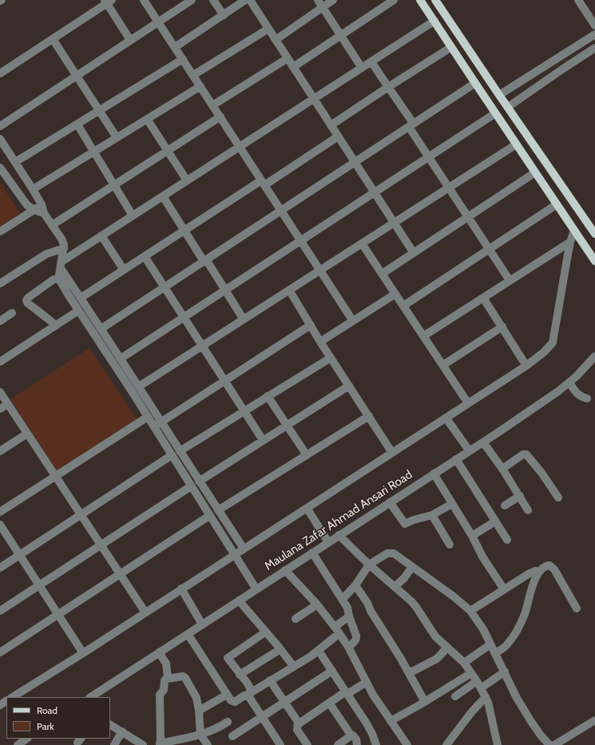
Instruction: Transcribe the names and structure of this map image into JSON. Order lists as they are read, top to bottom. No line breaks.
{"streets":{"street":["Maulana Zafar Ahmad Ansari Road"]},"legend":["Road","Park"]}
